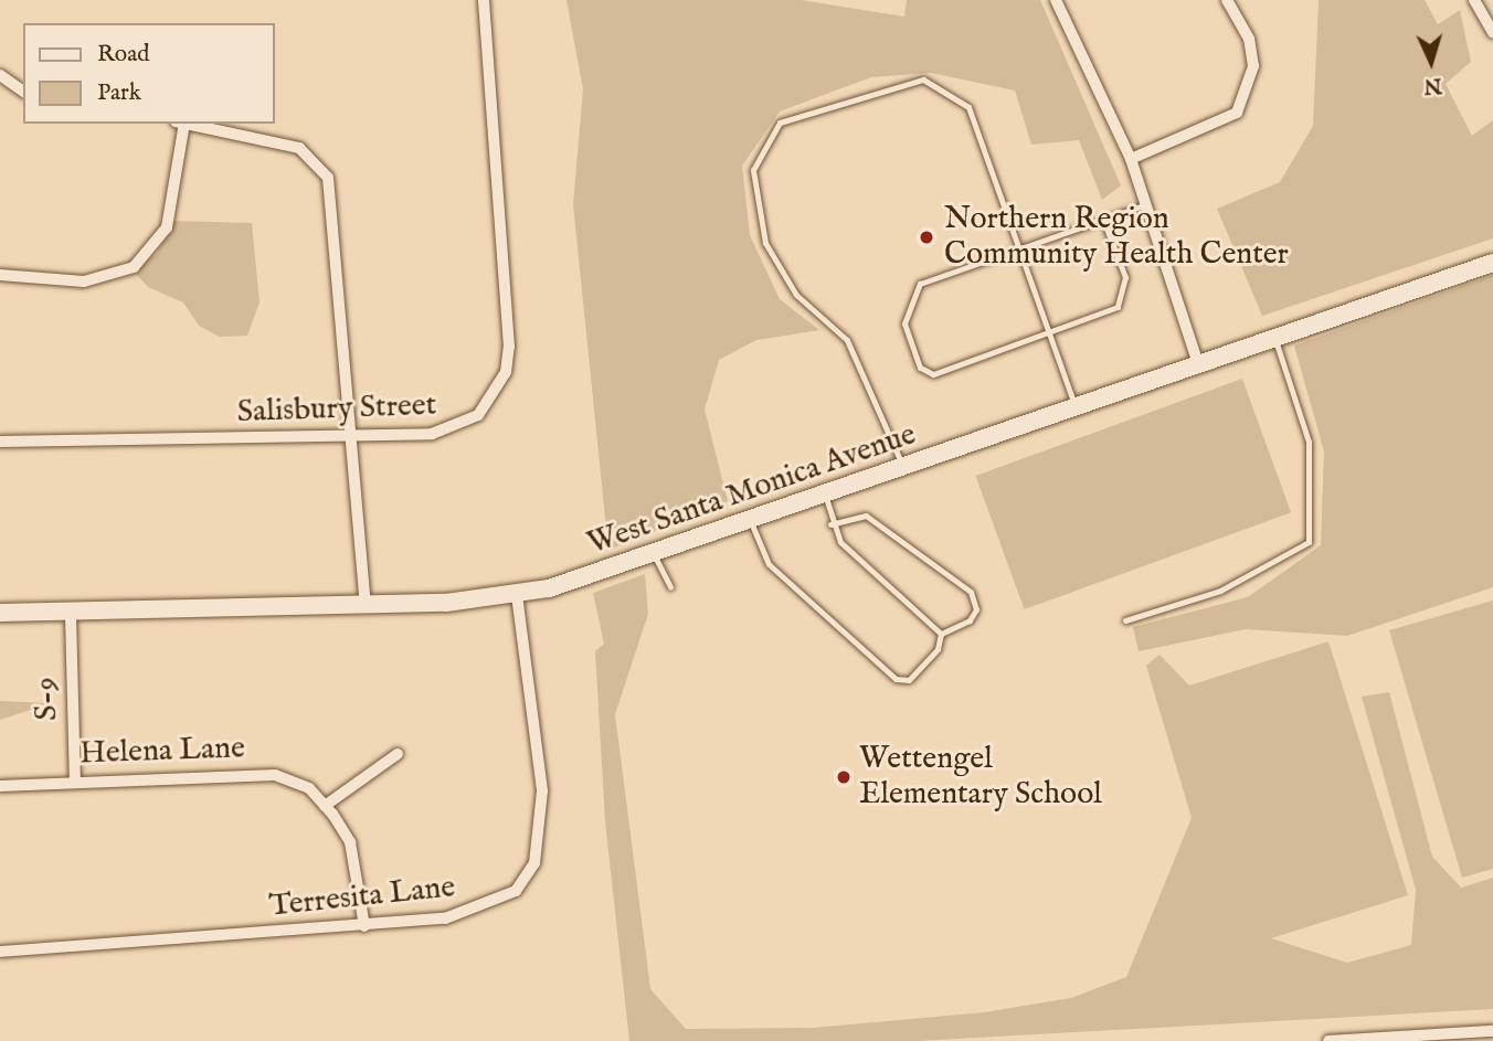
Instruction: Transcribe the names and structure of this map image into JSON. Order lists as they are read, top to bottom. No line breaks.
{"streets":{"main road":["West Santa Monica Avenue"],"street":["Salisbury Street","S-9","Helena Lane","Terresita Lane"]},"crossings":[["West Santa Monica Avenue","S-9"],["West Santa Monica Avenue","Terresita Lane"],["S-9","Helena Lane"],["Helena Lane","Terresita Lane"]],"places":["Northern Region Community Health Center","Wettengel Elementary School"],"legend":["Road","Park"],"north":"bottom"}
